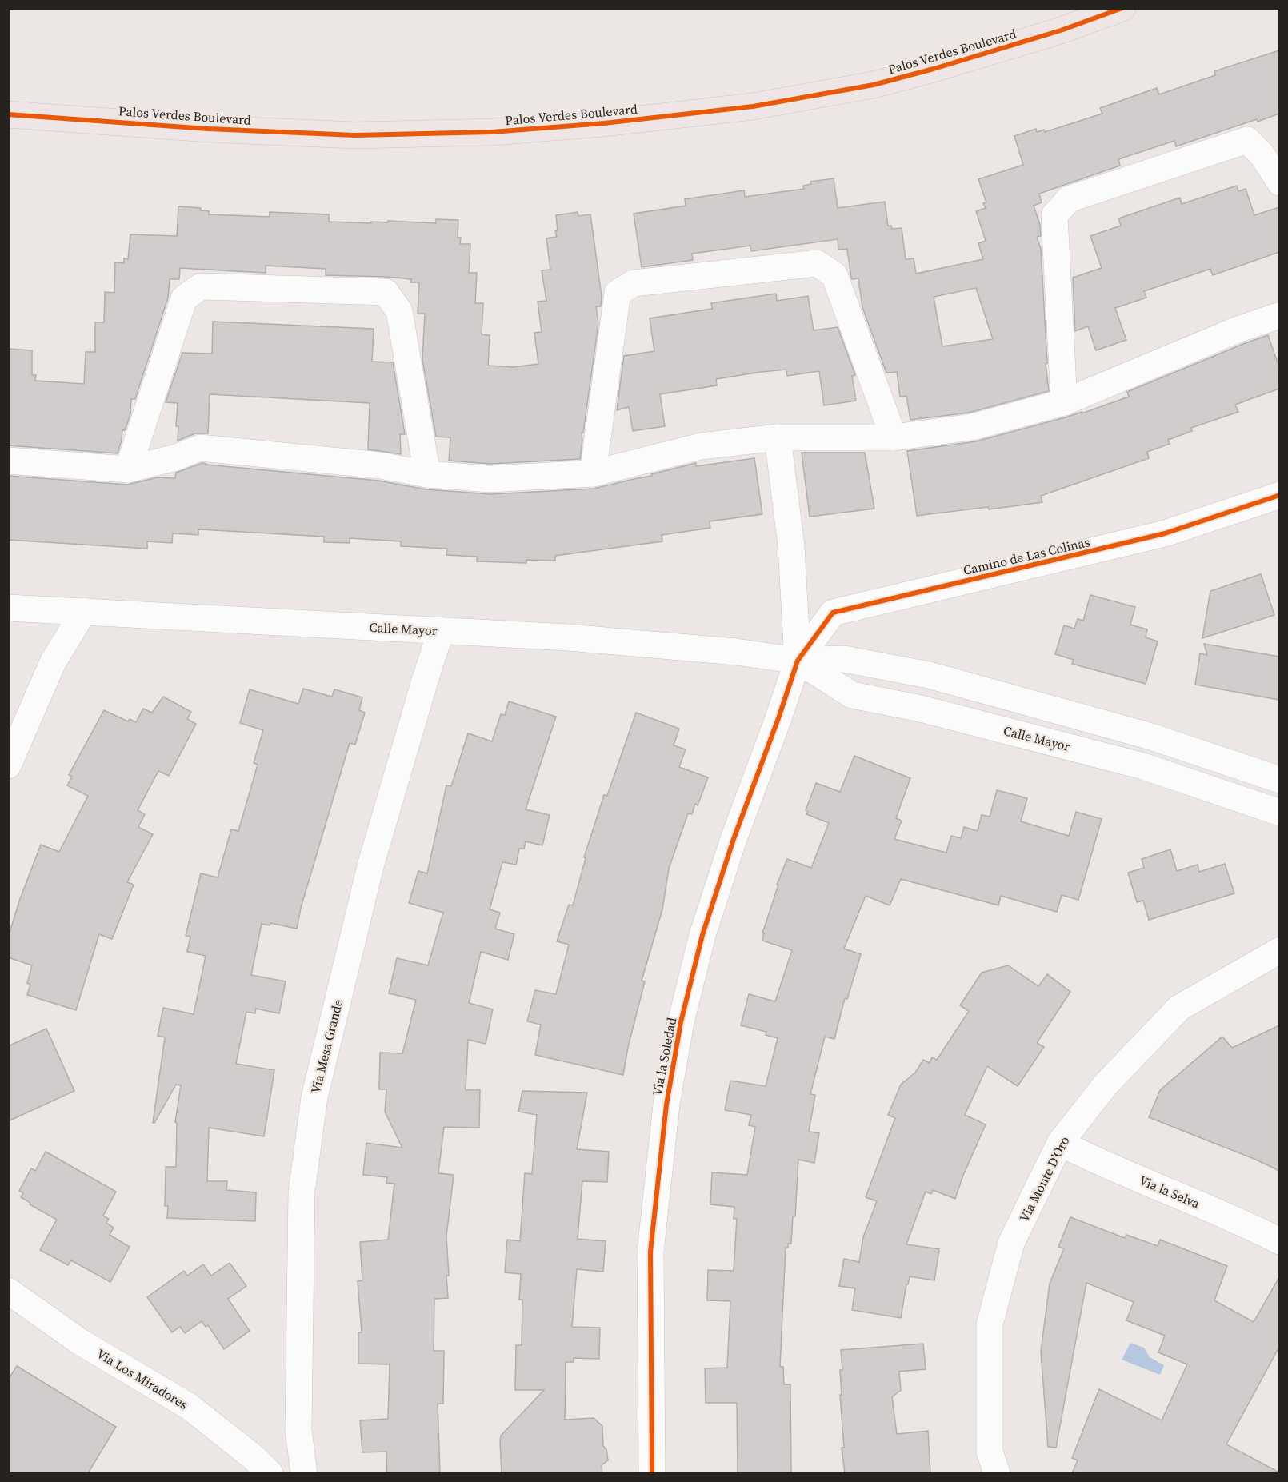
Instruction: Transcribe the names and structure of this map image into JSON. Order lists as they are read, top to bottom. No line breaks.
{"streets":{"main road":["Palos Verdes Boulevard"],"street":["Camino de Las Colinas","Calle Mayor","Via Mesa Grande","Via la Soledad","Via Monte D'Oro","Via la Selva","Via Los Miradores"]},"crossings":[["Camino de Las Colinas","Calle Mayor"],["Camino de Las Colinas","Via la Soledad"],["Calle Mayor","Via Mesa Grande"],["Calle Mayor","Via la Soledad"],["Via Monte D'Oro","Via la Selva"]]}
